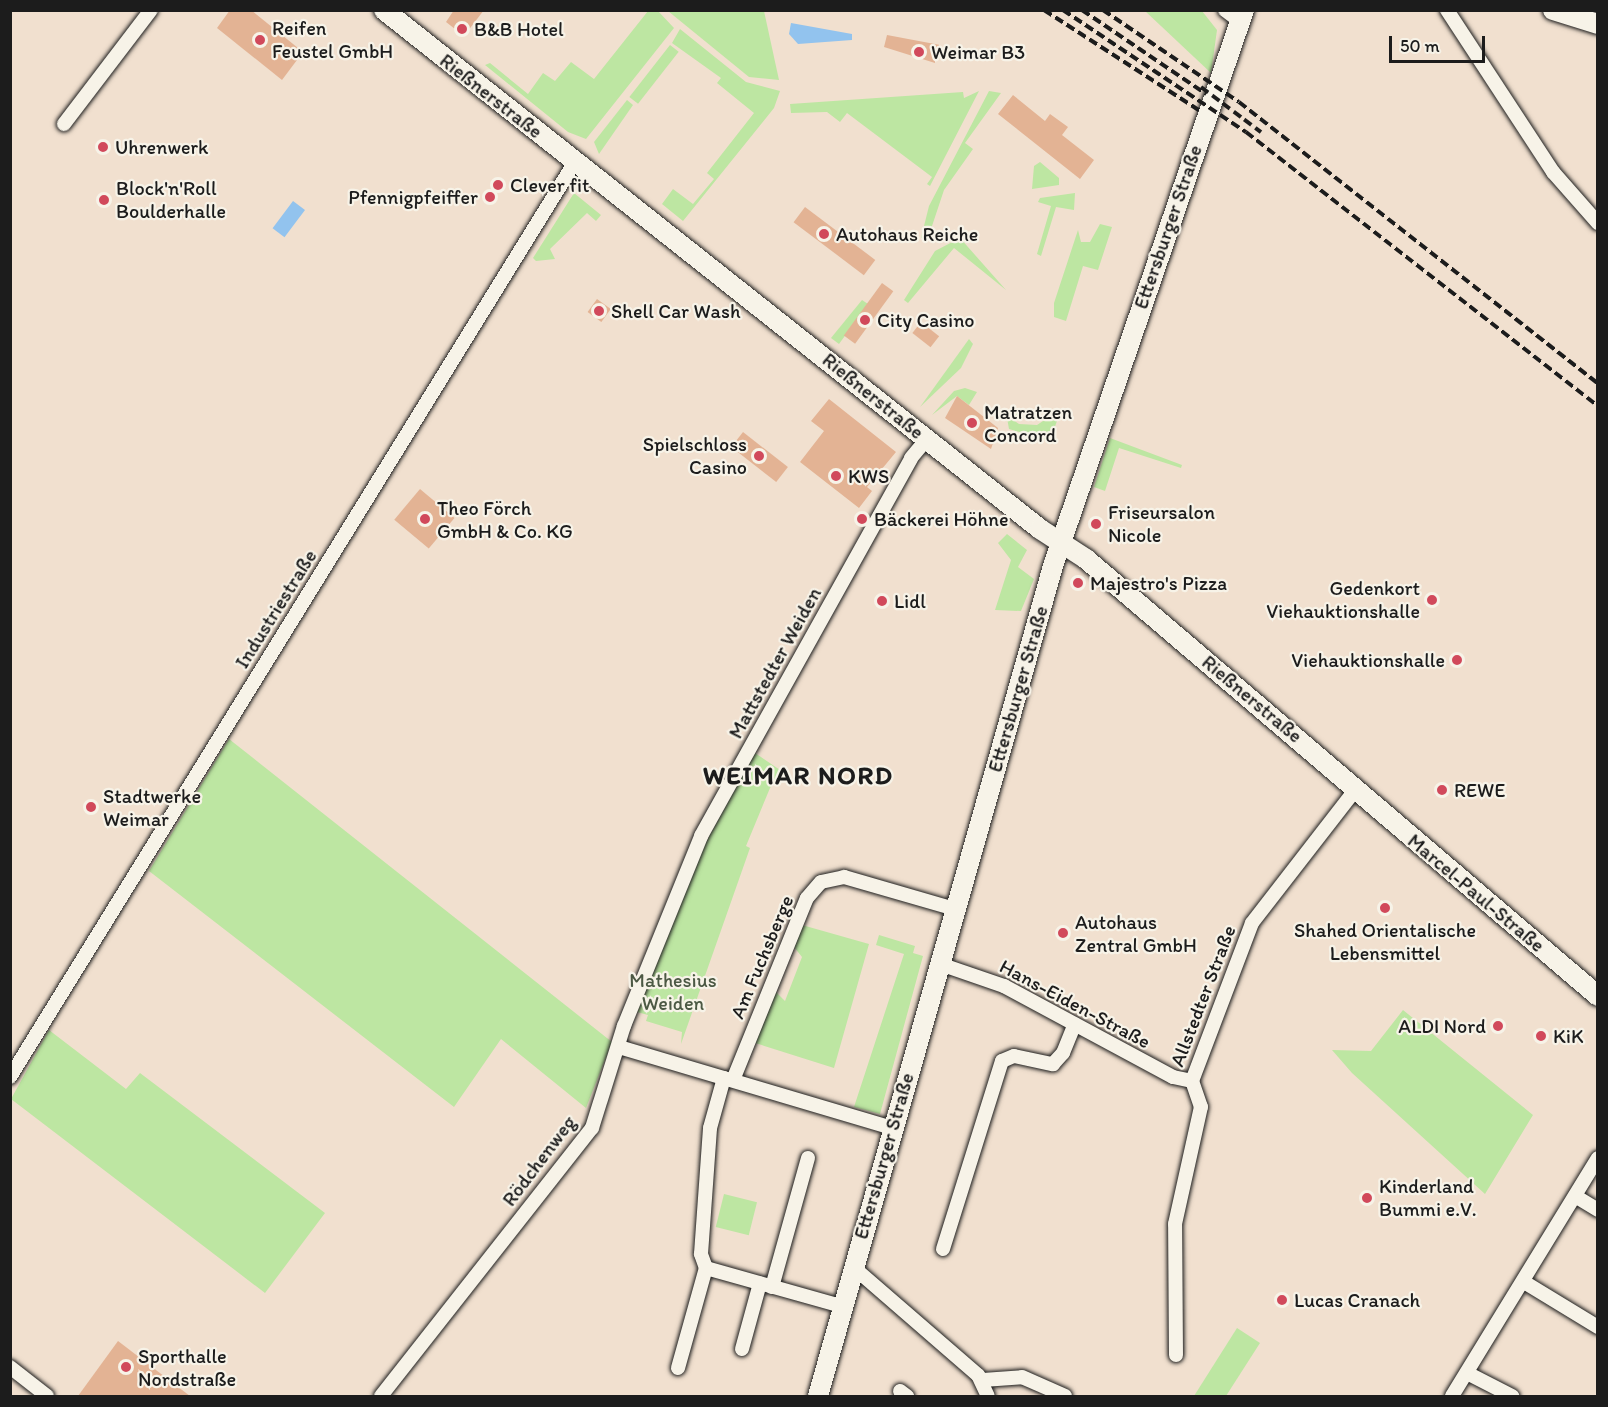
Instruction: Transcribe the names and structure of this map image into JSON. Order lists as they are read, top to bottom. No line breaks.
{"streets":{"street":["Rießnerstraße","Ettersburger Straße","Industriestraße","Mattstedter Weiden","Marcel-Paul-Straße","Am Fuchsberge","Allstedter Straße","Hans-Eiden-Straße","Rödchenweg"]},"crossings":[["Rießnerstraße","Ettersburger Straße"],["Rießnerstraße","Industriestraße"],["Rießnerstraße","Mattstedter Weiden"],["Rießnerstraße","Marcel-Paul-Straße"],["Rießnerstraße","Allstedter Straße"],["Ettersburger Straße","Am Fuchsberge"],["Ettersburger Straße","Hans-Eiden-Straße"],["Mattstedter Weiden","Rödchenweg"],["Marcel-Paul-Straße","Allstedter Straße"],["Allstedter Straße","Hans-Eiden-Straße"]],"districts":["WEIMAR NORD"],"parks":["Mathesius Weiden"],"places":["B&B Hotel","Reifen Feustel GmbH","Weimar B3","Uhrenwerk","Clever fit","Pfennigpfeiffer","Block'n'Roll Boulderhalle","Autohaus Reiche","Shell Car Wash","City Casino","Matratzen Concord","Spielschloss Casino","KWS","Theo Förch GmbH & Co. KG","Bäckerei Höhne","Friseursalon Nicole","Majestro's Pizza","Gedenkort Viehauktionshalle","Lidl","Viehauktionshalle","REWE","Stadtwerke Weimar","Shahed Orientalische Lebensmittel","Autohaus Zentral GmbH","ALDI Nord","KiK","Kinderland Bummi e.V.","Lucas Cranach","Sporthalle Nordstraße"],"scale_bar":"50 m"}
